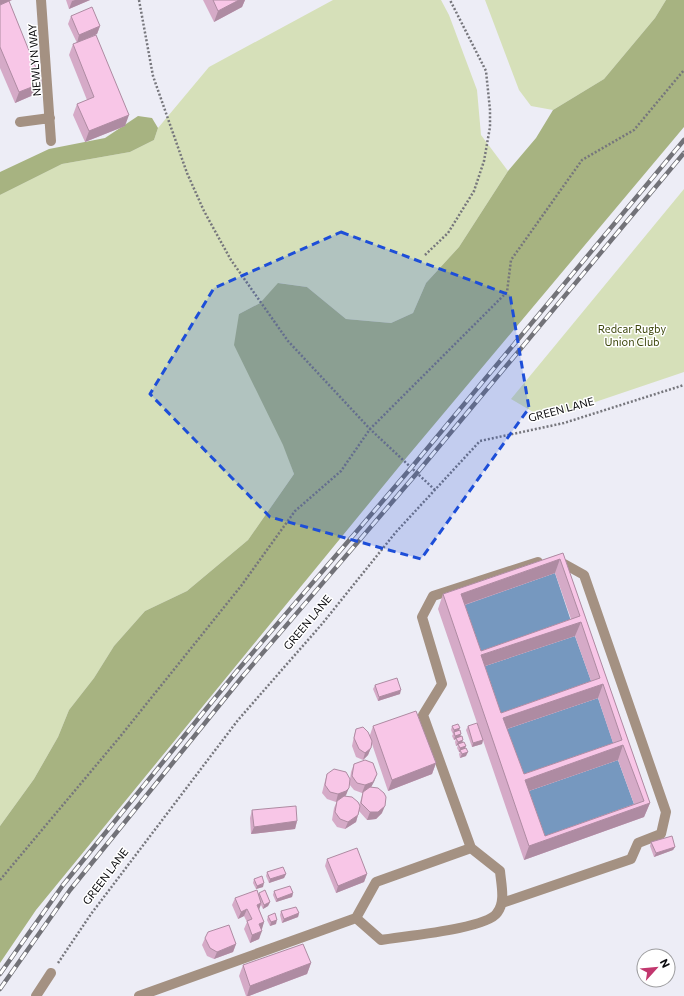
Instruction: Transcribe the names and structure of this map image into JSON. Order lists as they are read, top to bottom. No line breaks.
{"streets":{"street":["NEWLYN WAY"],"path":["GREEN LANE"]},"parks":["Redcar Rugby Union Club"],"north":"top right"}
